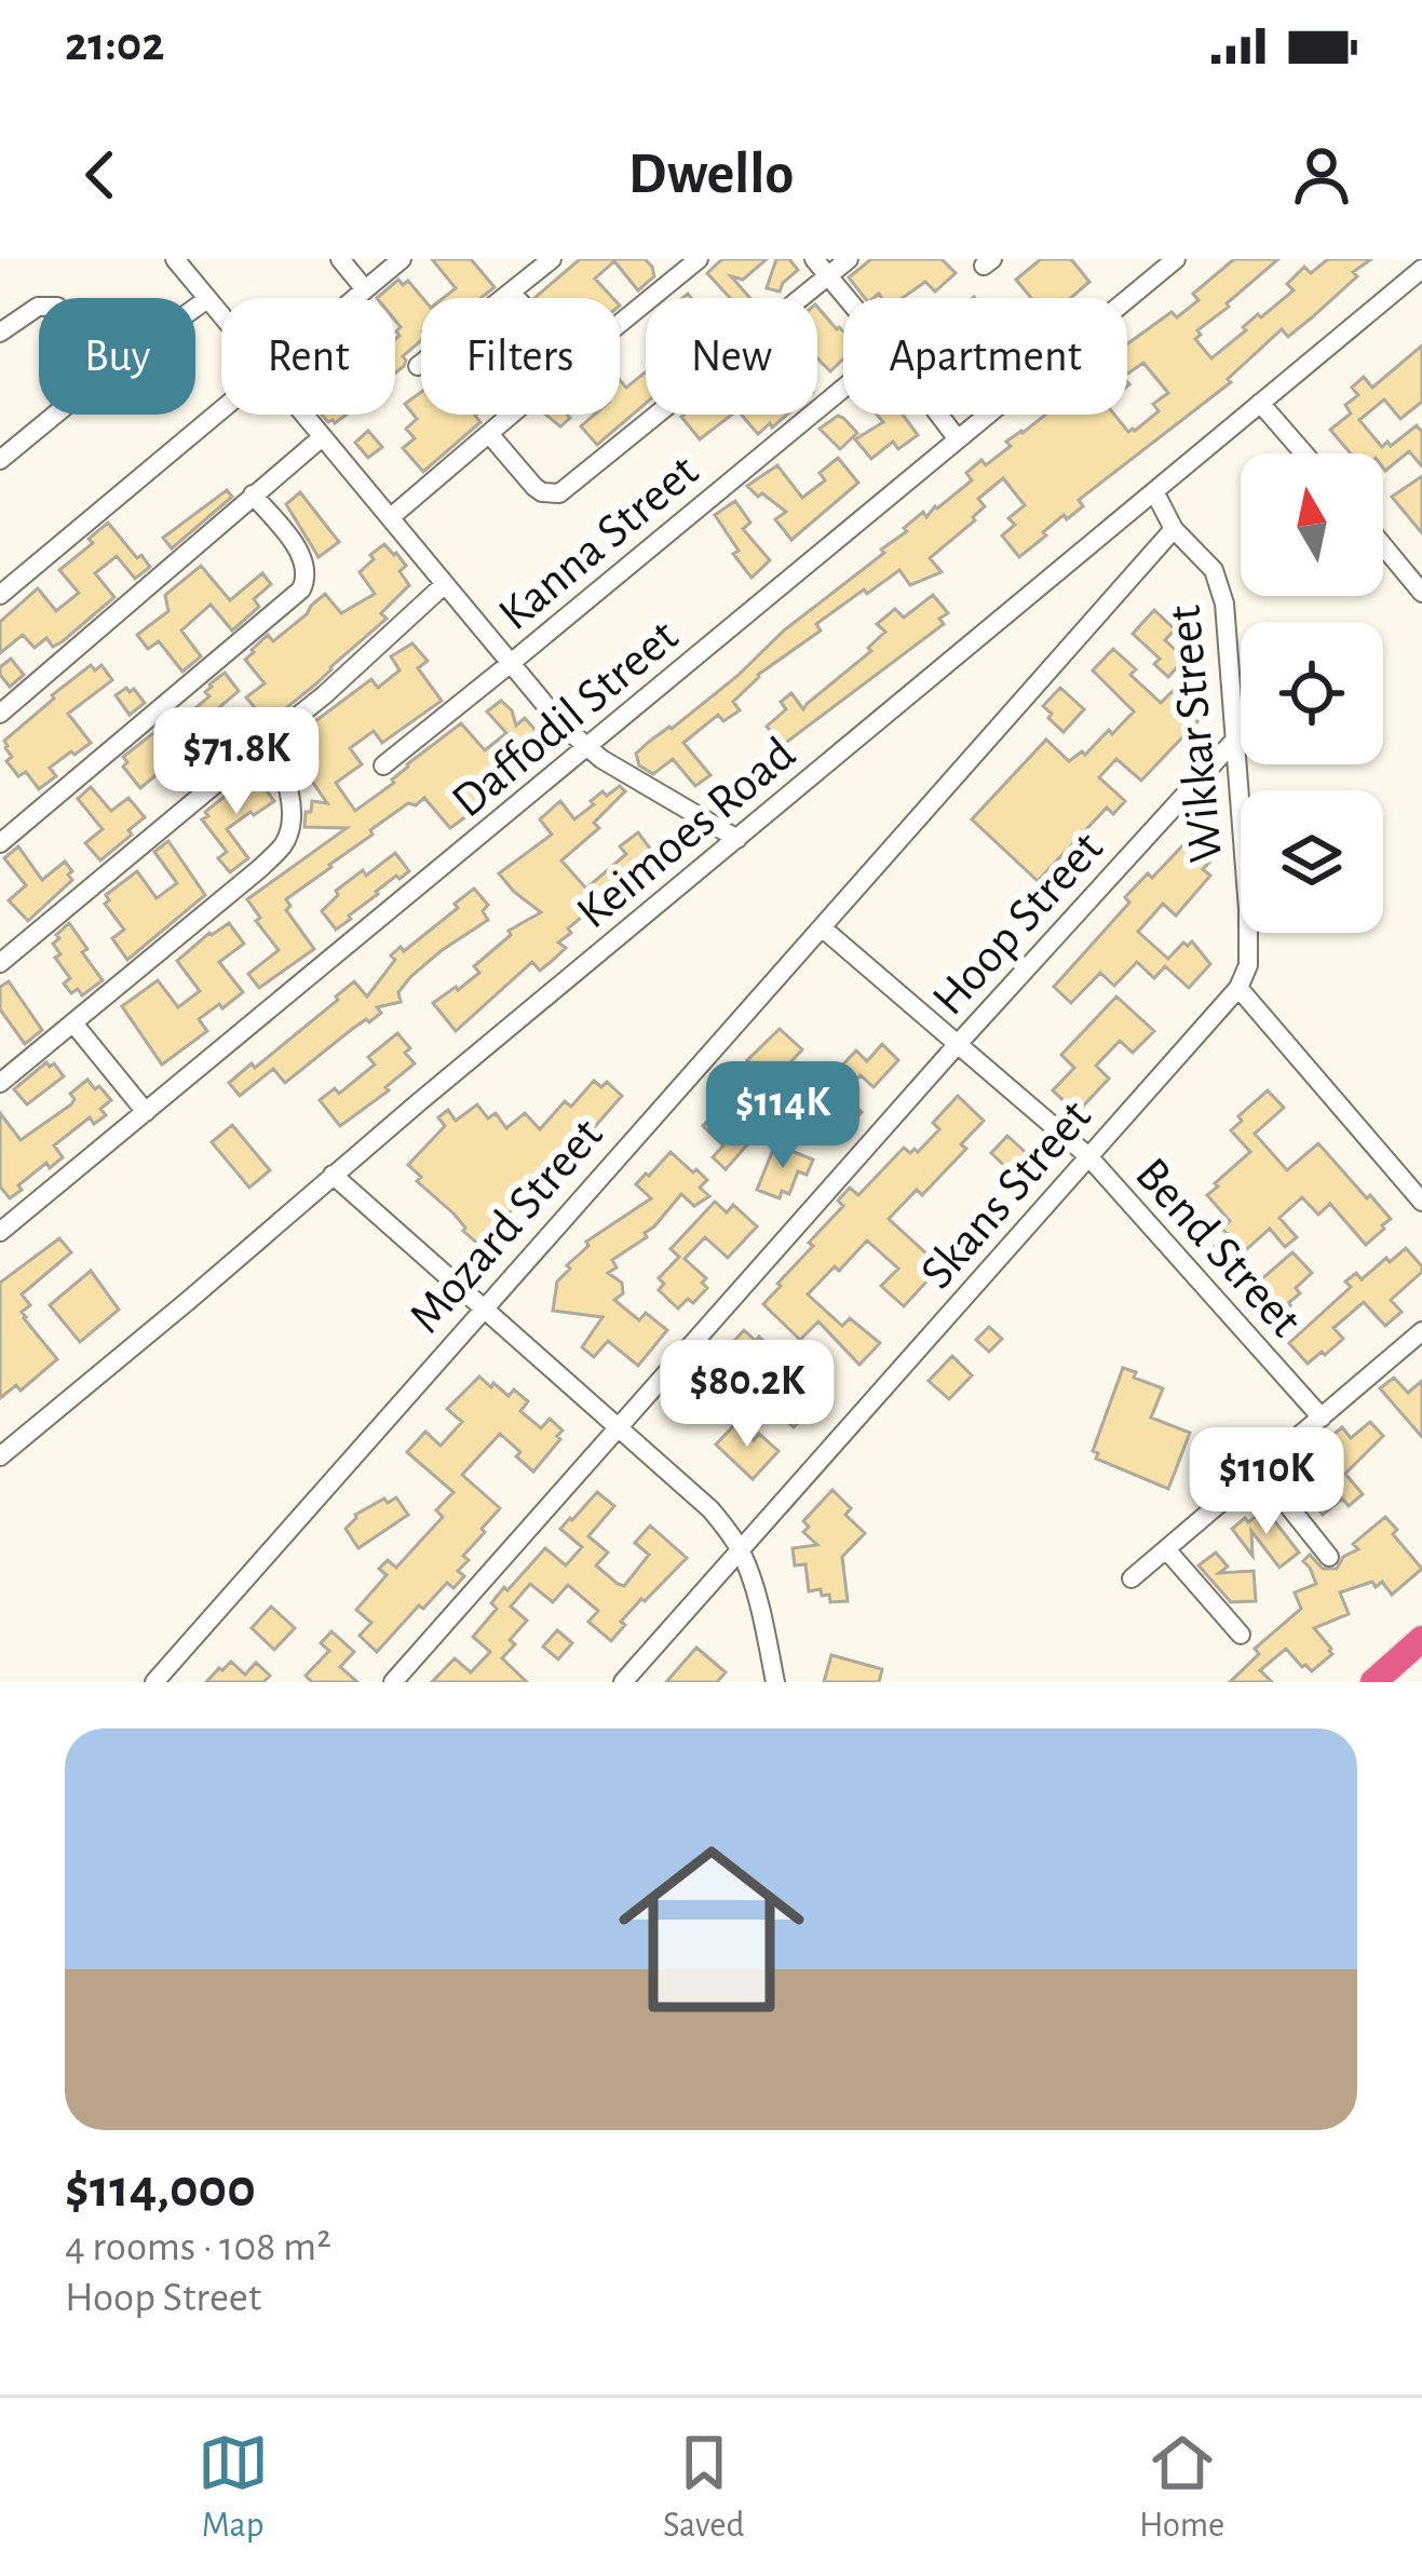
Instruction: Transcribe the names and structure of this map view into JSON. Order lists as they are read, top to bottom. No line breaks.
{"streets":{"street":["Kanna Street","Daffodil Street","Wikkar Street","Keimoes Road","Hoop Street","Skans Street","Mozard Street","Bend Street"]},"crossings":[["Wikkar Street","Keimoes Road"],["Wikkar Street","Hoop Street"],["Wikkar Street","Skans Street"],["Wikkar Street","Mozard Street"],["Hoop Street","Bend Street"],["Skans Street","Bend Street"],["Mozard Street","Bend Street"]],"north":"top","page":{"status":"21:02","header":"Dwello","chip":["Buy","Rent","Filters","New","Apartment"],"price":["$71.8K","$114K","$80.2K","$110K"],"list":[{"name":"$114,000","note":"4 rooms · 108 m² · Hoop Street"}],"tabs":["Map","Saved","Home"]}}
